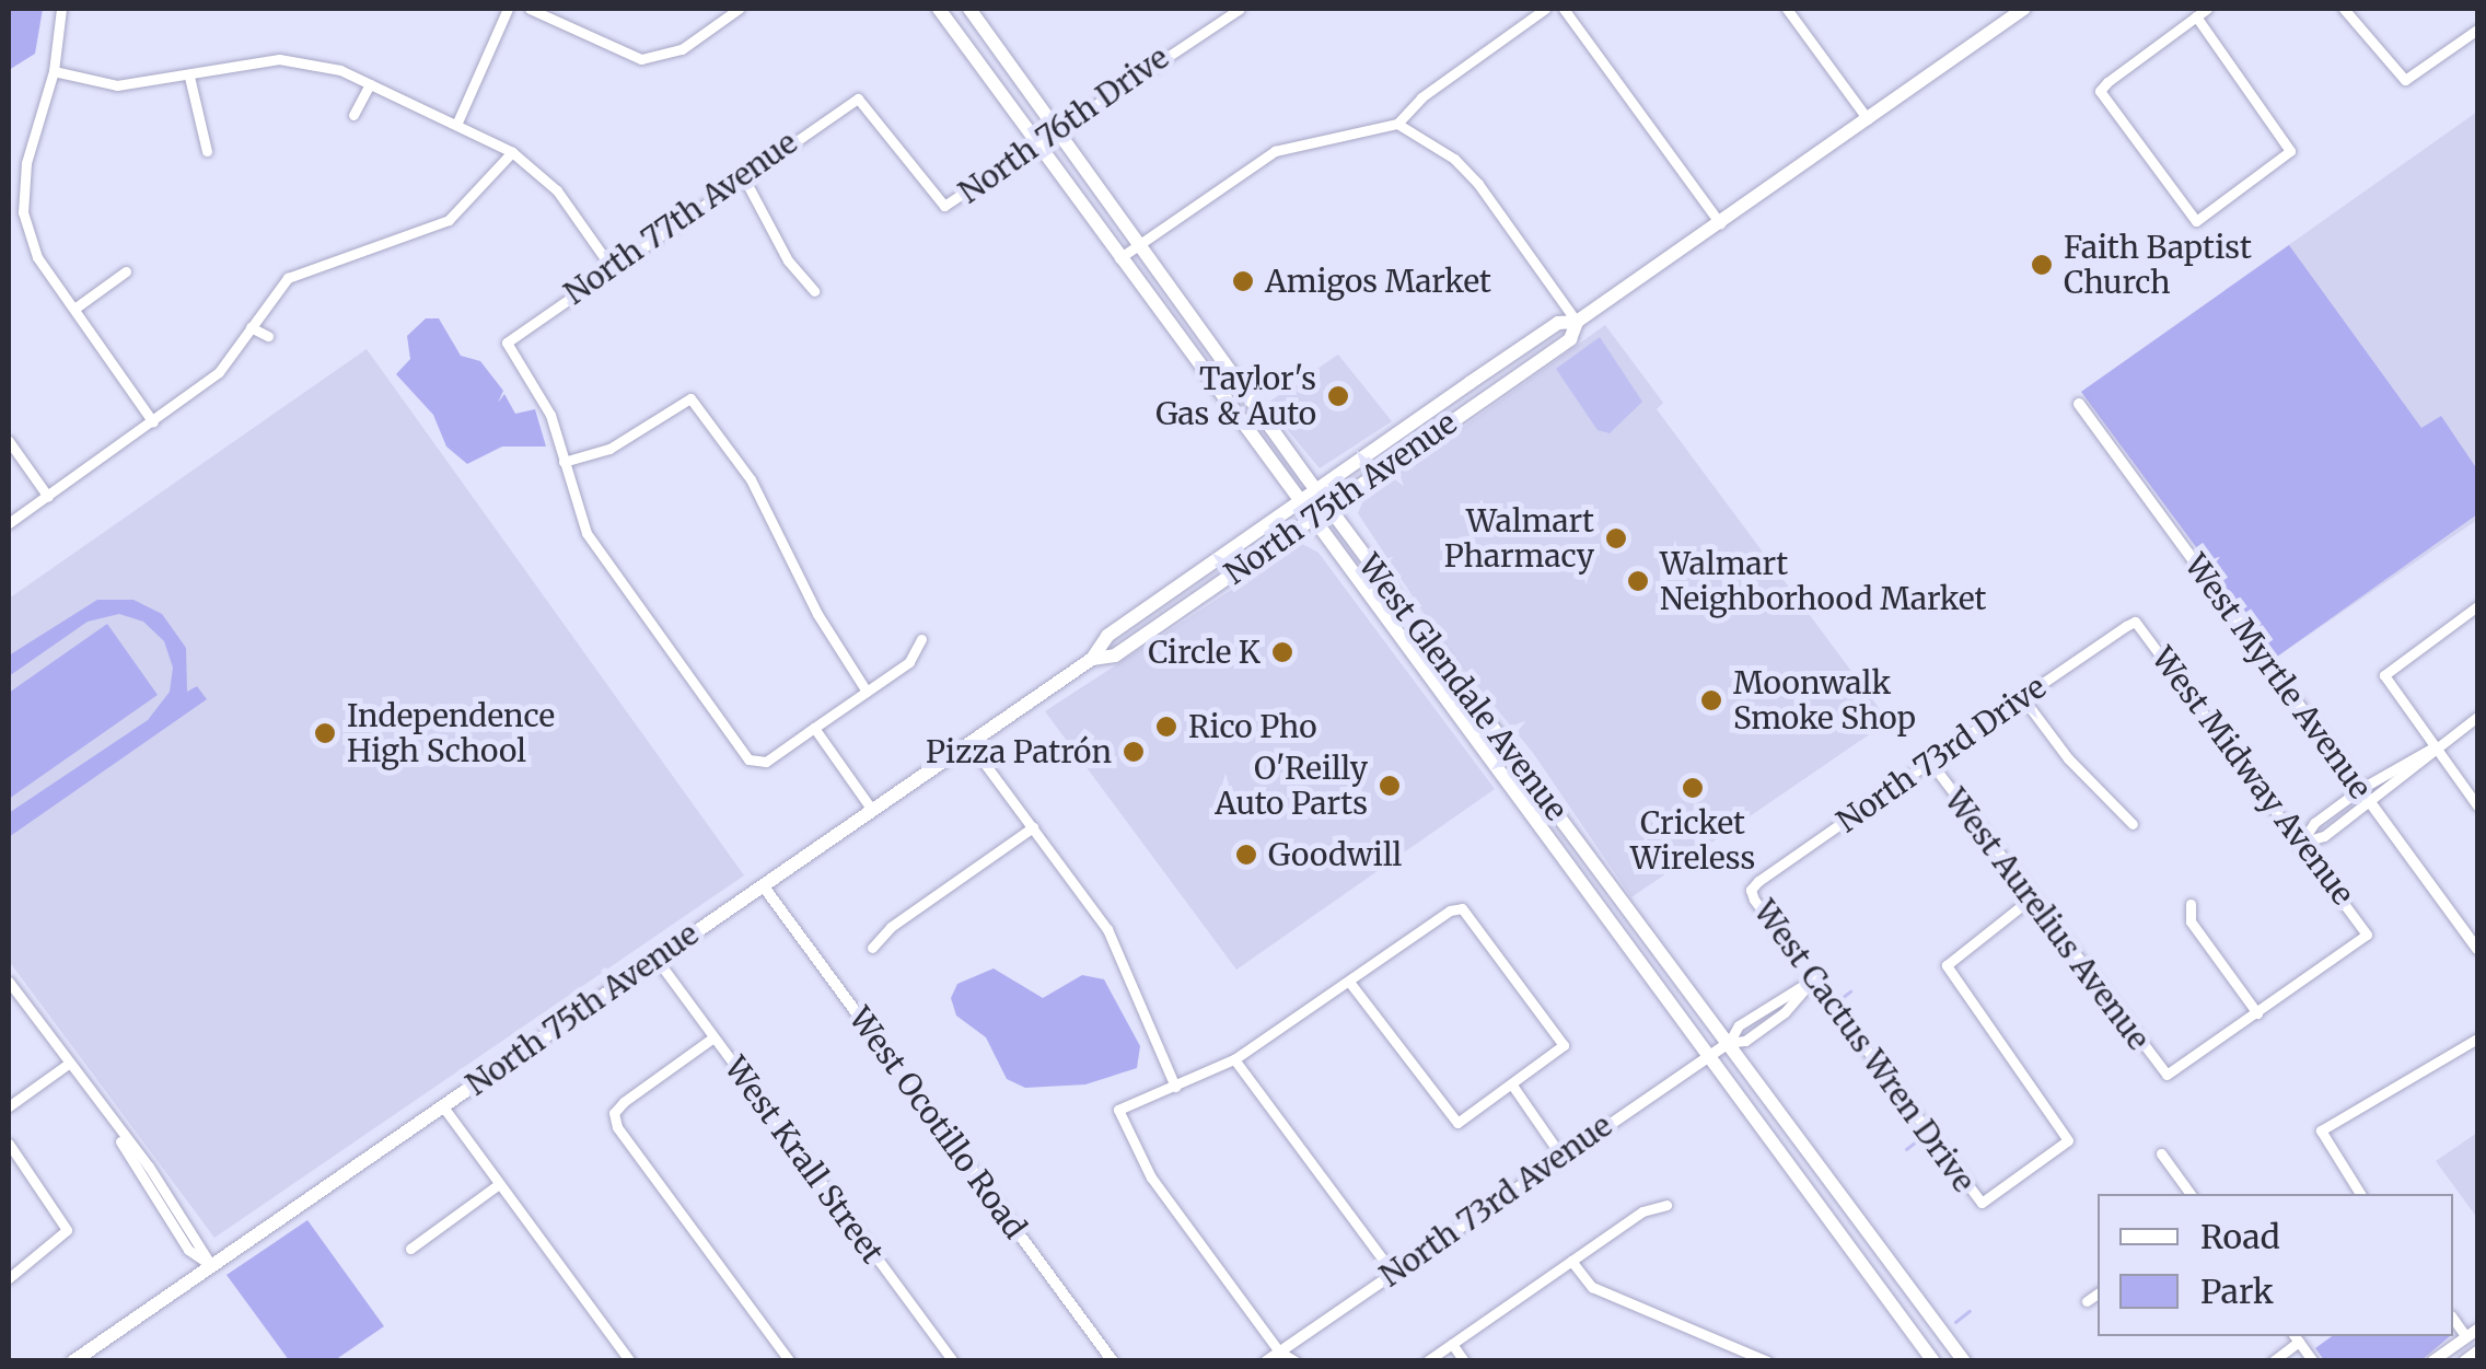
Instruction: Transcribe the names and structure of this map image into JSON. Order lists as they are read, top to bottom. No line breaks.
{"streets":{"main road":["North 75th Avenue","West Glendale Avenue"],"street":["North 76th Drive","North 77th Avenue","West Myrtle Avenue","North 73rd Drive","West Midway Avenue","West Aurelius Avenue","West Cactus Wren Drive","West Ocotillo Road","West Krall Street","North 73rd Avenue"]},"crossings":[["North 76th Drive","North 77th Avenue"],["North 76th Drive","West Glendale Avenue"],["North 75th Avenue","West Glendale Avenue"],["North 75th Avenue","West Ocotillo Road"],["North 75th Avenue","West Krall Street"],["West Glendale Avenue","North 73rd Avenue"],["North 73rd Drive","West Midway Avenue"],["North 73rd Drive","West Aurelius Avenue"],["North 73rd Drive","West Cactus Wren Drive"],["West Midway Avenue","West Aurelius Avenue"],["West Aurelius Avenue","West Cactus Wren Drive"],["West Cactus Wren Drive","North 73rd Avenue"]],"places":["Faith Baptist Church","Amigos Market","Taylor's Gas & Auto","Walmart Pharmacy","Walmart Neighborhood Market","Circle K","Moonwalk Smoke Shop","Rico Pho","Independence High School","Pizza Patrón","O'Reilly Auto Parts","Cricket Wireless","Goodwill"],"legend":["Road","Park"]}
